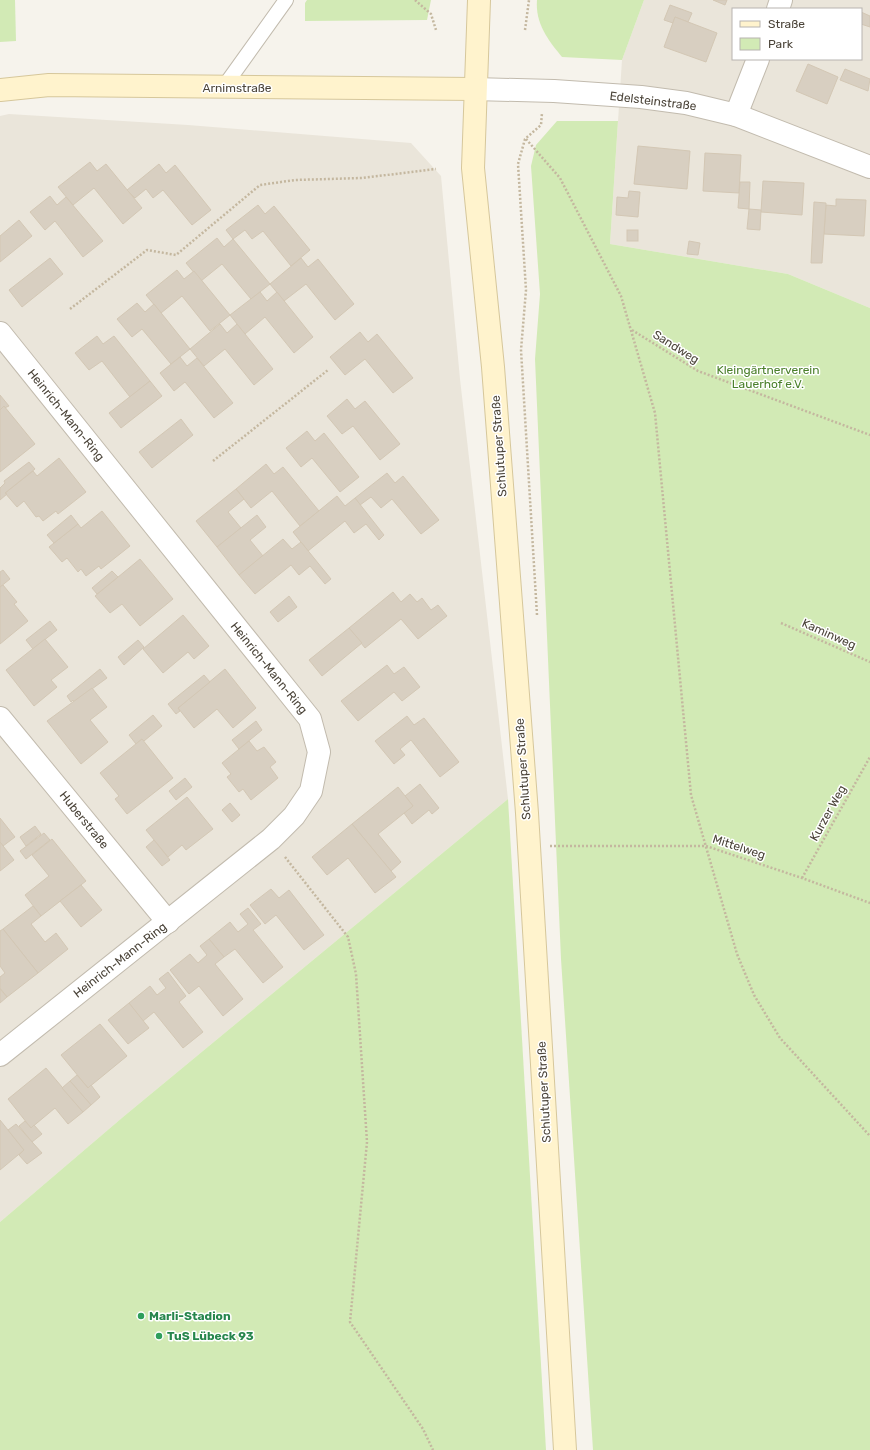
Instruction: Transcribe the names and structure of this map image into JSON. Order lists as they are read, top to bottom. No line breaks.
{"streets":{"main road":["Arnimstraße","Schlutuper Straße"],"street":["Edelsteinstraße","Heinrich-Mann-Ring","Huberstraße"],"path":["Sandweg","Kaminweg","Kurzer Weg","Mittelweg"]},"crossings":[["Arnimstraße","Edelsteinstraße"],["Arnimstraße","Schlutuper Straße"],["Edelsteinstraße","Schlutuper Straße"],["Heinrich-Mann-Ring","Huberstraße"],["Kurzer Weg","Mittelweg"]],"parks":["Kleingärtnerverein Lauerhof e.V."],"places":["Marli-Stadion","TuS Lübeck 93"],"legend":["Straße","Park"]}
